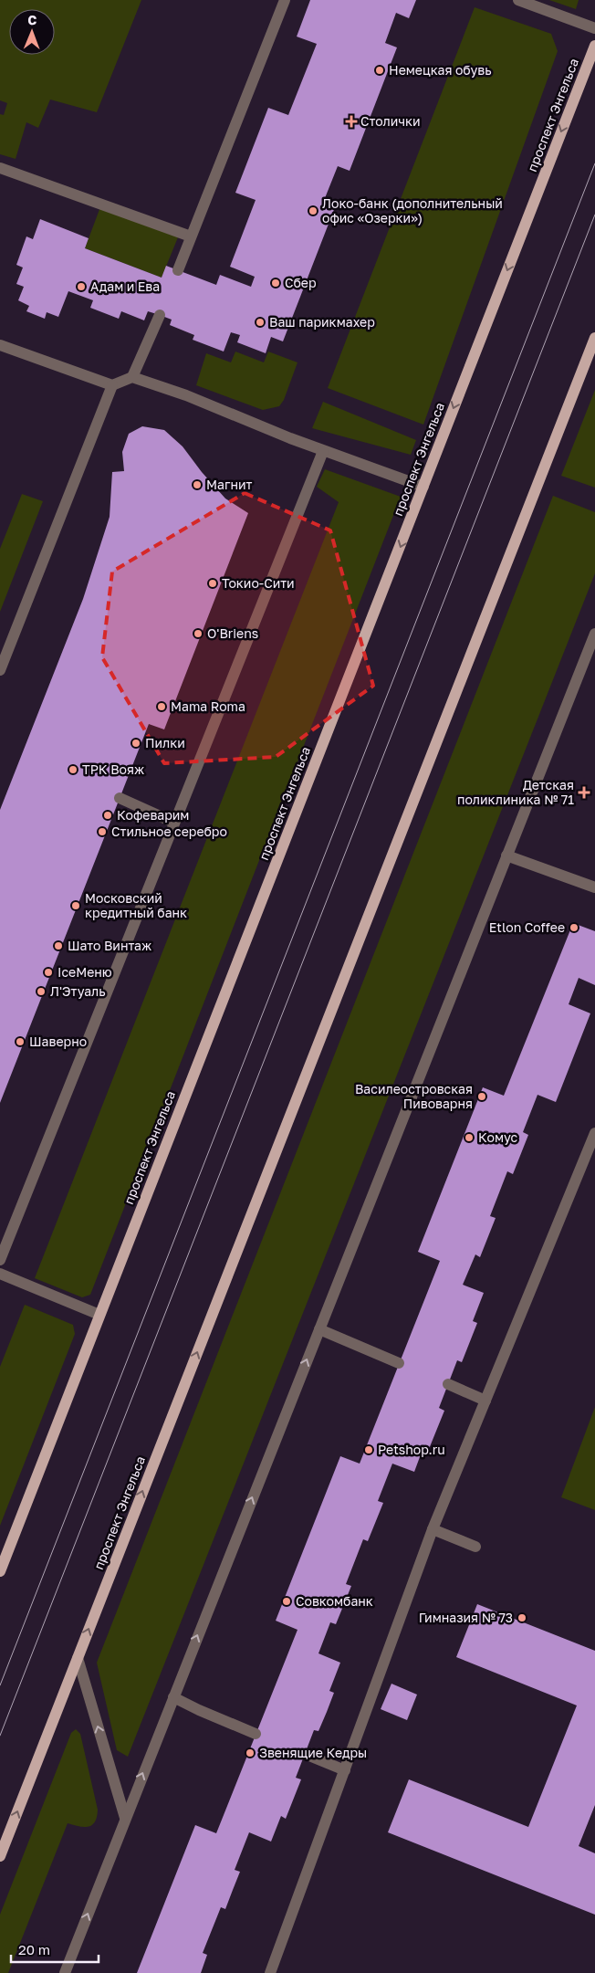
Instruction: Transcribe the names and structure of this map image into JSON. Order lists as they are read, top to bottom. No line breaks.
{"streets":{"main road":["проспект Энгельса"]},"places":{"other":["Немецкая обувь","Локо-банк (дополнительный офис «Озерки»)","Сбер","Адам и Ева","Ваш парикмахер","Магнит","Токио-Сити","O'Briens","Mama Roma","Пилки","ТРК Вояж","Кофеварим","Стильное серебро","Московский кредитный банк","Etlon Coffee","Шато Винтаж","IceМеню","Л'Этуаль","Шаверно","Василеостровская Пивоварня","Комус","Petshop.ru","Совкомбанк","Гимназия № 73","Звенящие Кедры"],"health":["Столички","Детская поликлиника № 71"]},"scale_bar":"20 m","north":"top"}
